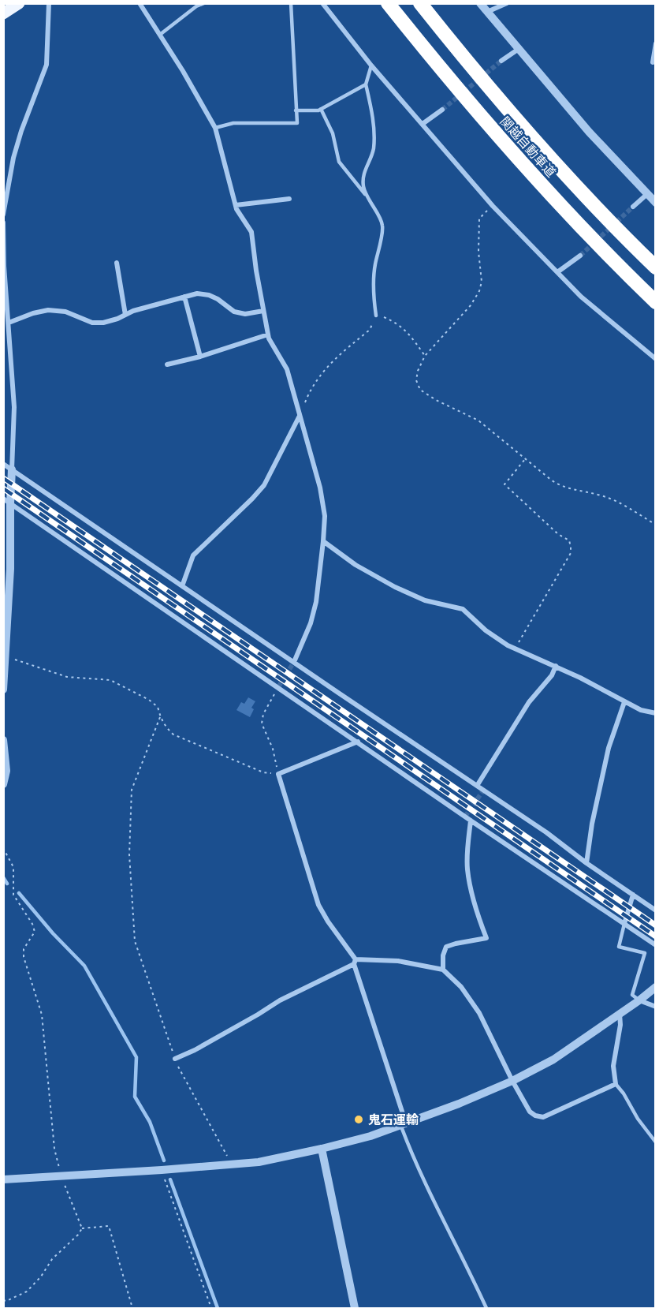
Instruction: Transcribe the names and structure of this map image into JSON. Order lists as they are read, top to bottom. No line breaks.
{"streets":{"highway":["関越自動車道"]},"places":["鬼石運輸"]}
